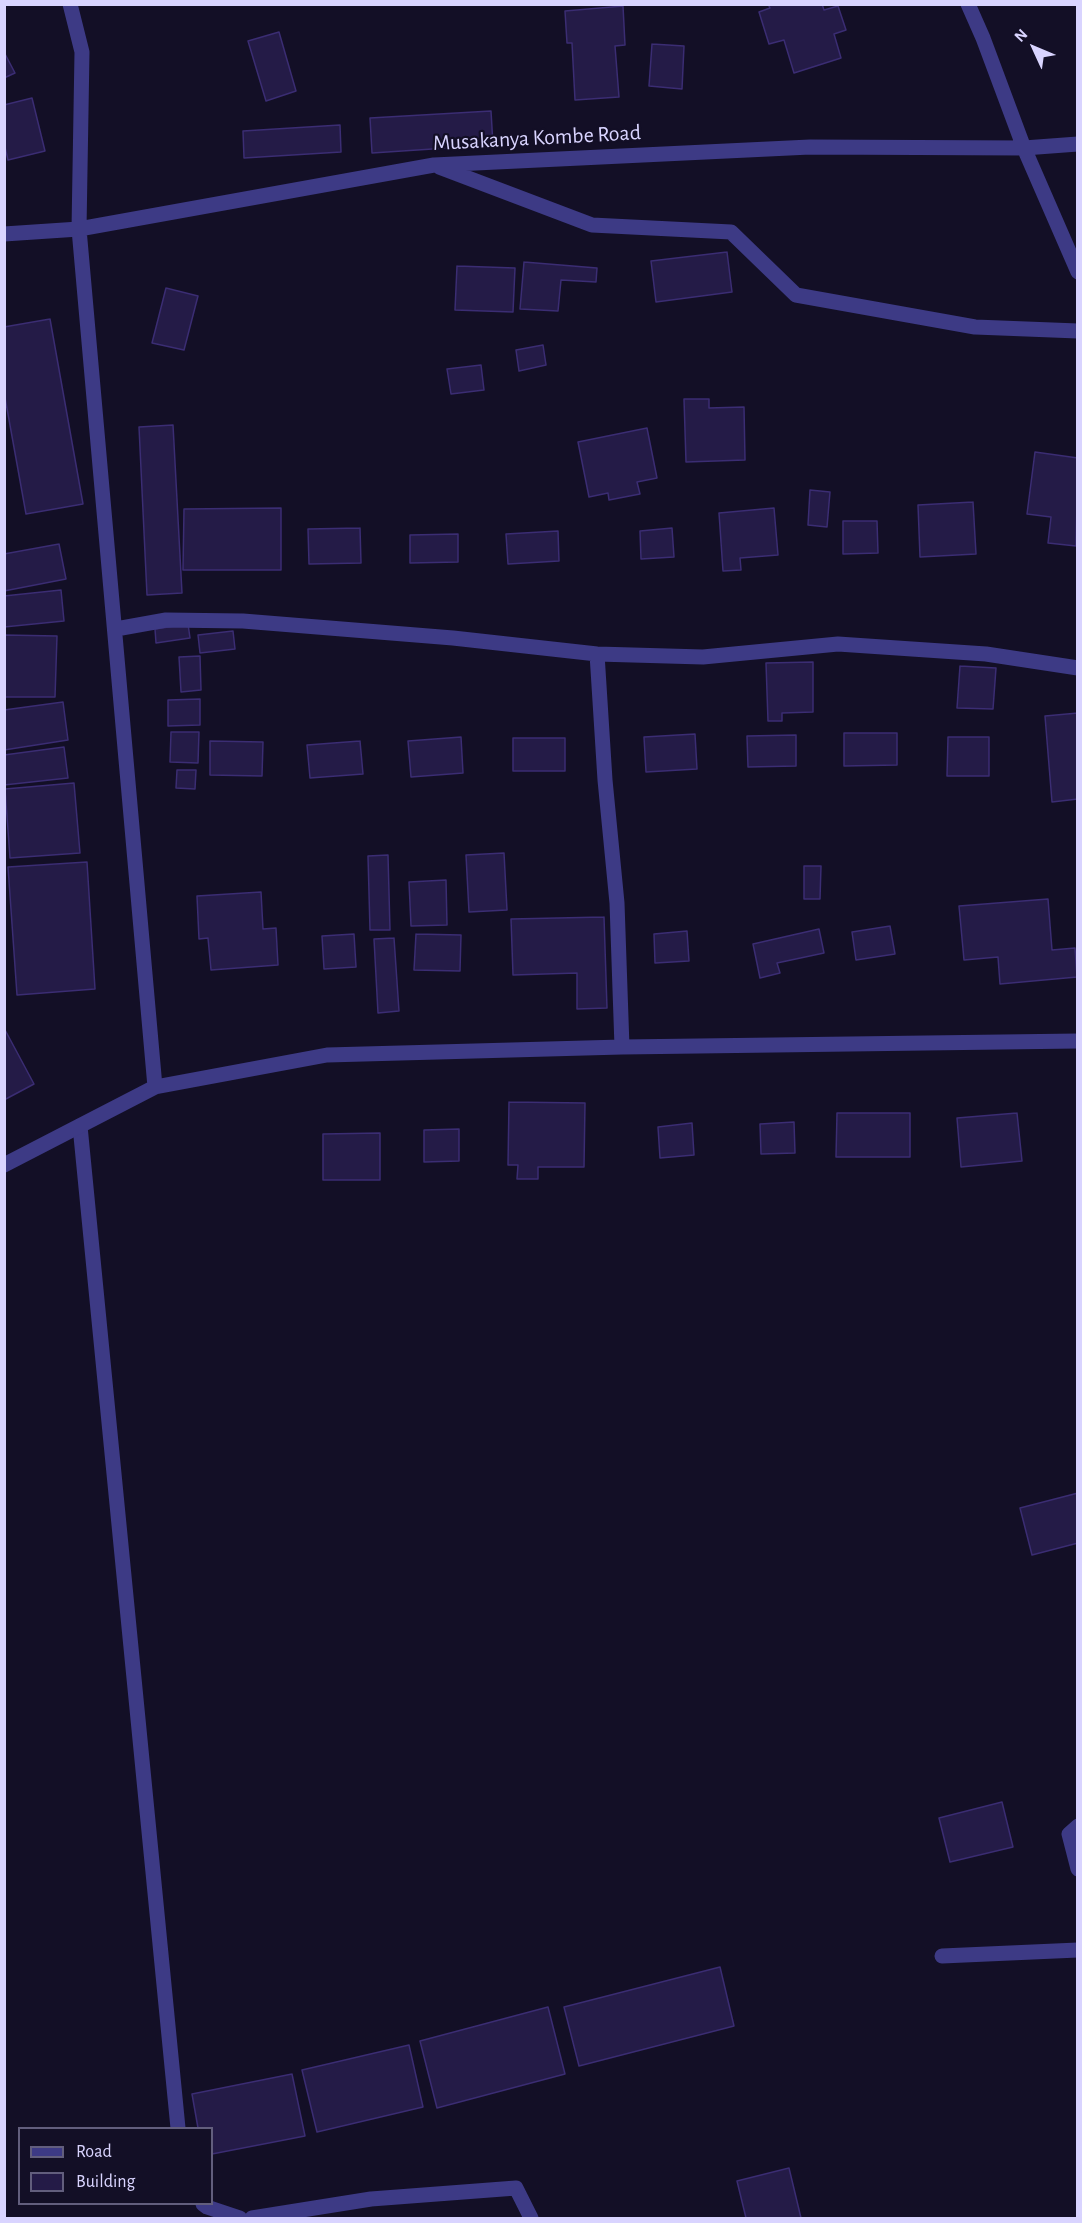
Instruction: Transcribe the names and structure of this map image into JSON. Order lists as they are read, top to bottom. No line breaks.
{"streets":{"street":["Musakanya Kombe Road"]},"legend":["Road","Building"],"north":"top left"}
